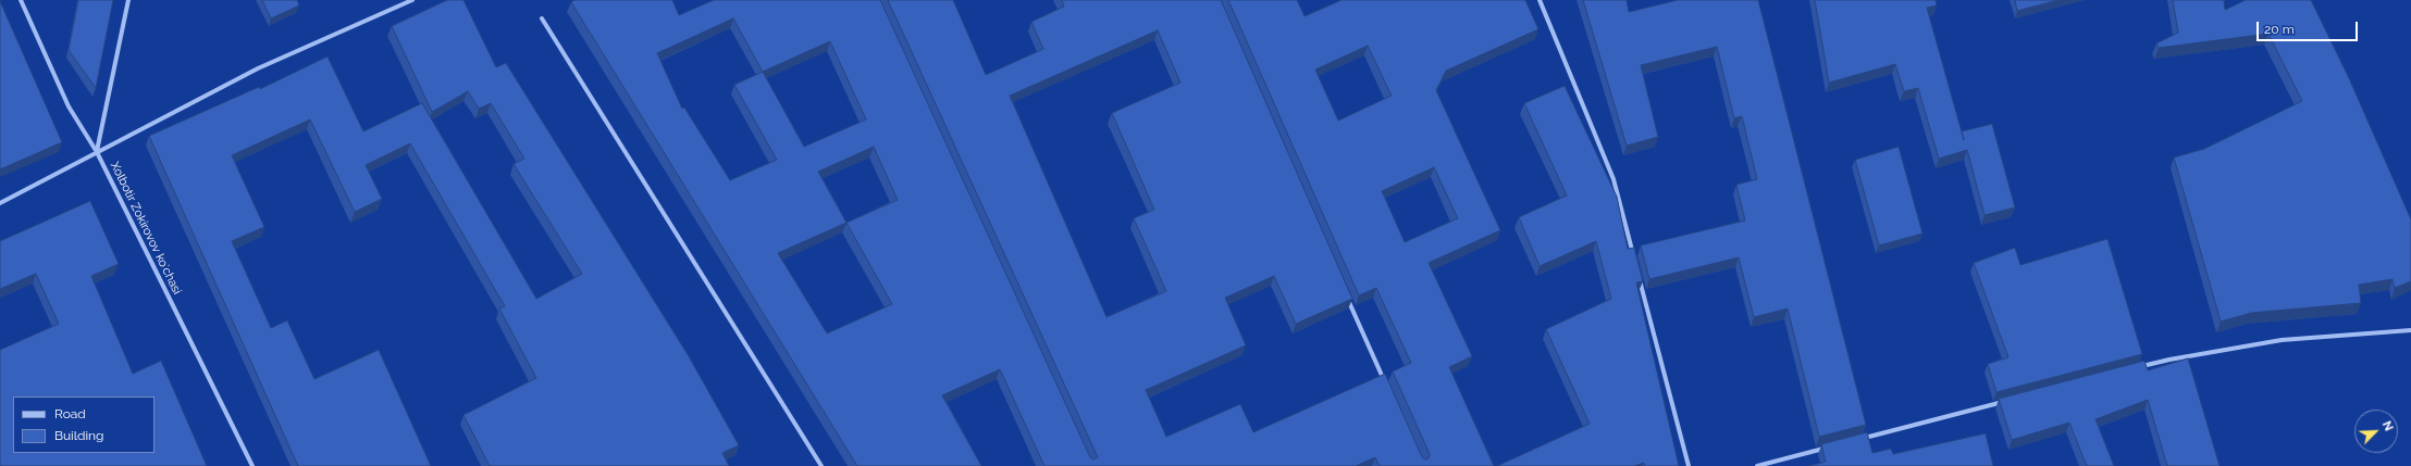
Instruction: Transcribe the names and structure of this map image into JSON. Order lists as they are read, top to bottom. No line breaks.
{"streets":{"street":["Xolbotir Zokirovov koʻchasi"]},"legend":["Road","Building"],"scale_bar":"20 m","north":"top right"}
